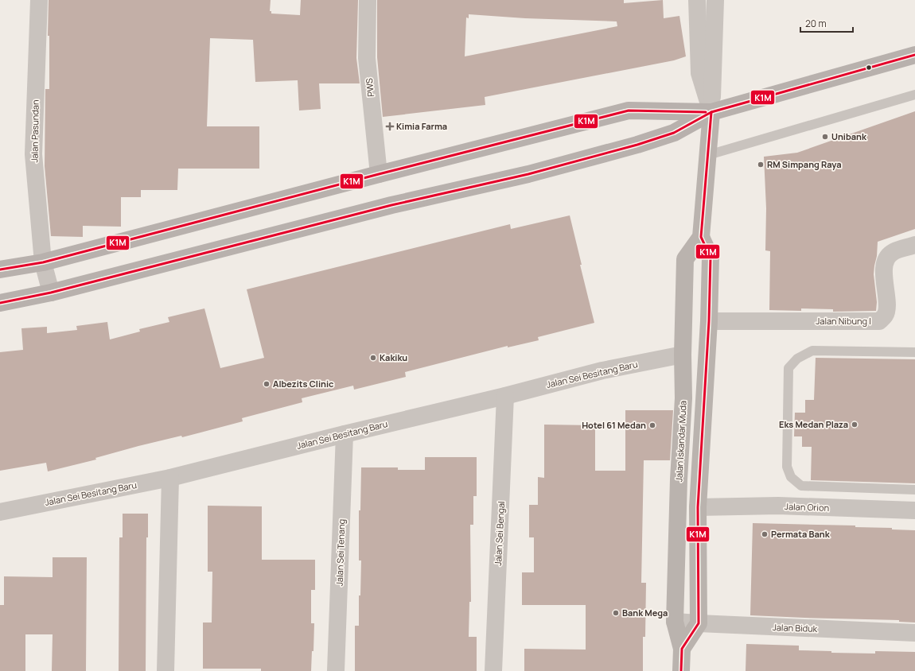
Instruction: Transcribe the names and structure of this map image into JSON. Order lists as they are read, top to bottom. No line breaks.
{"streets":{"main road":["Jalan Iskandar Muda"],"street":["PWS","Jalan Pasundan","Jalan Nibung I","Jalan Sei Besitang Baru","Jalan Orion","Jalan Sei Bengal","Jalan Sei Tenang","Jalan Biduk"]},"crossings":[["Jalan Sei Besitang Baru","Jalan Iskandar Muda"],["Jalan Sei Besitang Baru","Jalan Sei Bengal"],["Jalan Sei Besitang Baru","Jalan Sei Tenang"],["Jalan Iskandar Muda","Jalan Biduk"]],"places":{"health":["Kimia Farma"],"other":["Unibank","RM Simpang Raya","Kakiku","Albezits Clinic","Eks Medan Plaza","Hotel 61 Medan","Permata Bank","Bank Mega"]},"lines":["transit line K1M"],"scale_bar":"20 m"}
